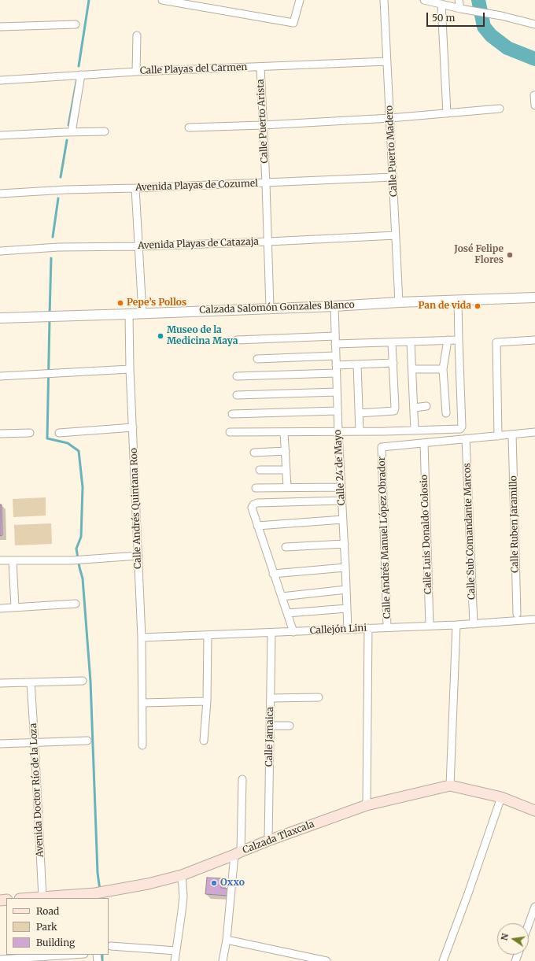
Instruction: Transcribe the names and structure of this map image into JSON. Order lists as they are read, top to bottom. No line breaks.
{"streets":{"main road":["Calzada Tlaxcala"],"street":["Calle Playas del Carmen","Calle Puerto Arista","Calle Puerto Madero","Avenida Playas de Cozumel","Avenida Playas de Catazaja","Calzada Salomón Gonzales Blanco","Calle 24 de Mayo","Calle Andrés Quintana Roo","Calle Ruben Jaramillo","Calle Sub Comandante Marcos","Calle Luis Donaldo Colosio","Calle Andrés Manuel López Obrador","Callejón Lini","Calle Jamaica","Avenida Doctor Río de la Loza"]},"crossings":[["Calle Playas del Carmen","Calle Puerto Arista"],["Calle Playas del Carmen","Calle Puerto Madero"],["Calle Puerto Arista","Avenida Playas de Cozumel"],["Calle Puerto Arista","Avenida Playas de Catazaja"],["Calle Puerto Arista","Calzada Salomón Gonzales Blanco"],["Calle Puerto Madero","Avenida Playas de Cozumel"],["Calle Puerto Madero","Avenida Playas de Catazaja"],["Calle Puerto Madero","Calzada Salomón Gonzales Blanco"],["Calzada Salomón Gonzales Blanco","Calle 24 de Mayo"],["Calzada Salomón Gonzales Blanco","Calle Andrés Quintana Roo"],["Calle 24 de Mayo","Callejón Lini"],["Calle Andrés Quintana Roo","Callejón Lini"],["Calle Sub Comandante Marcos","Callejón Lini"],["Calle Luis Donaldo Colosio","Calle Andrés Manuel López Obrador"],["Calle Luis Donaldo Colosio","Callejón Lini"],["Calle Andrés Manuel López Obrador","Callejón Lini"],["Callejón Lini","Calle Jamaica"],["Calle Jamaica","Calzada Tlaxcala"],["Avenida Doctor Río de la Loza","Calzada Tlaxcala"]],"places":["José Felipe Flores","Pepe’s Pollos","Pan de vida","Museo de la Medicina Maya","Oxxo"],"legend":["Road","Park","Building"],"scale_bar":"50 m","north":"left"}
